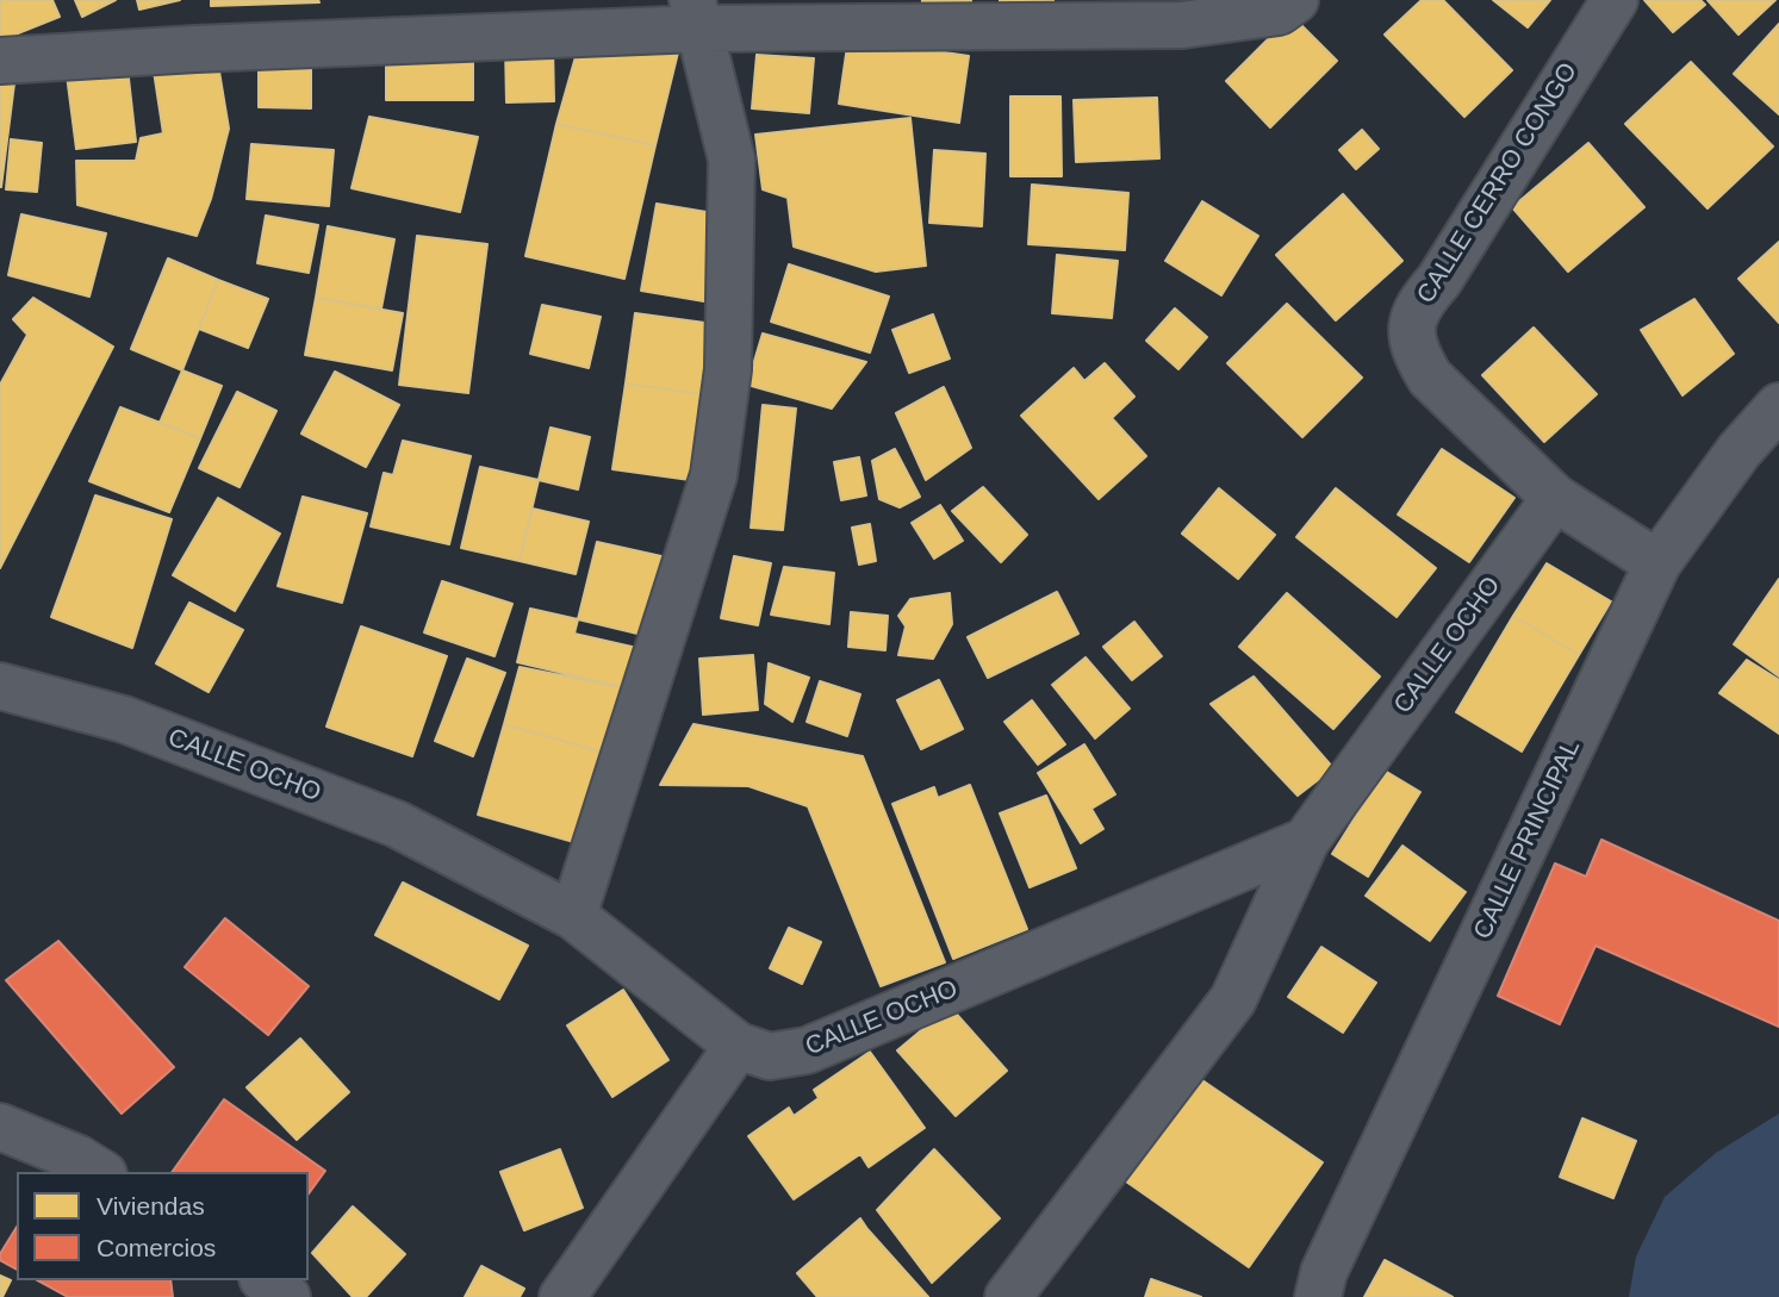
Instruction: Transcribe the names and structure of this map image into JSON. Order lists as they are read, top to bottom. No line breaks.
{"streets":{"street":["CALLE CERRO CONGO","CALLE OCHO","CALLE PRINCIPAL"]},"crossings":[["CALLE CERRO CONGO","CALLE OCHO"],["CALLE CERRO CONGO","CALLE PRINCIPAL"]],"legend":["Viviendas","Comercios"]}
